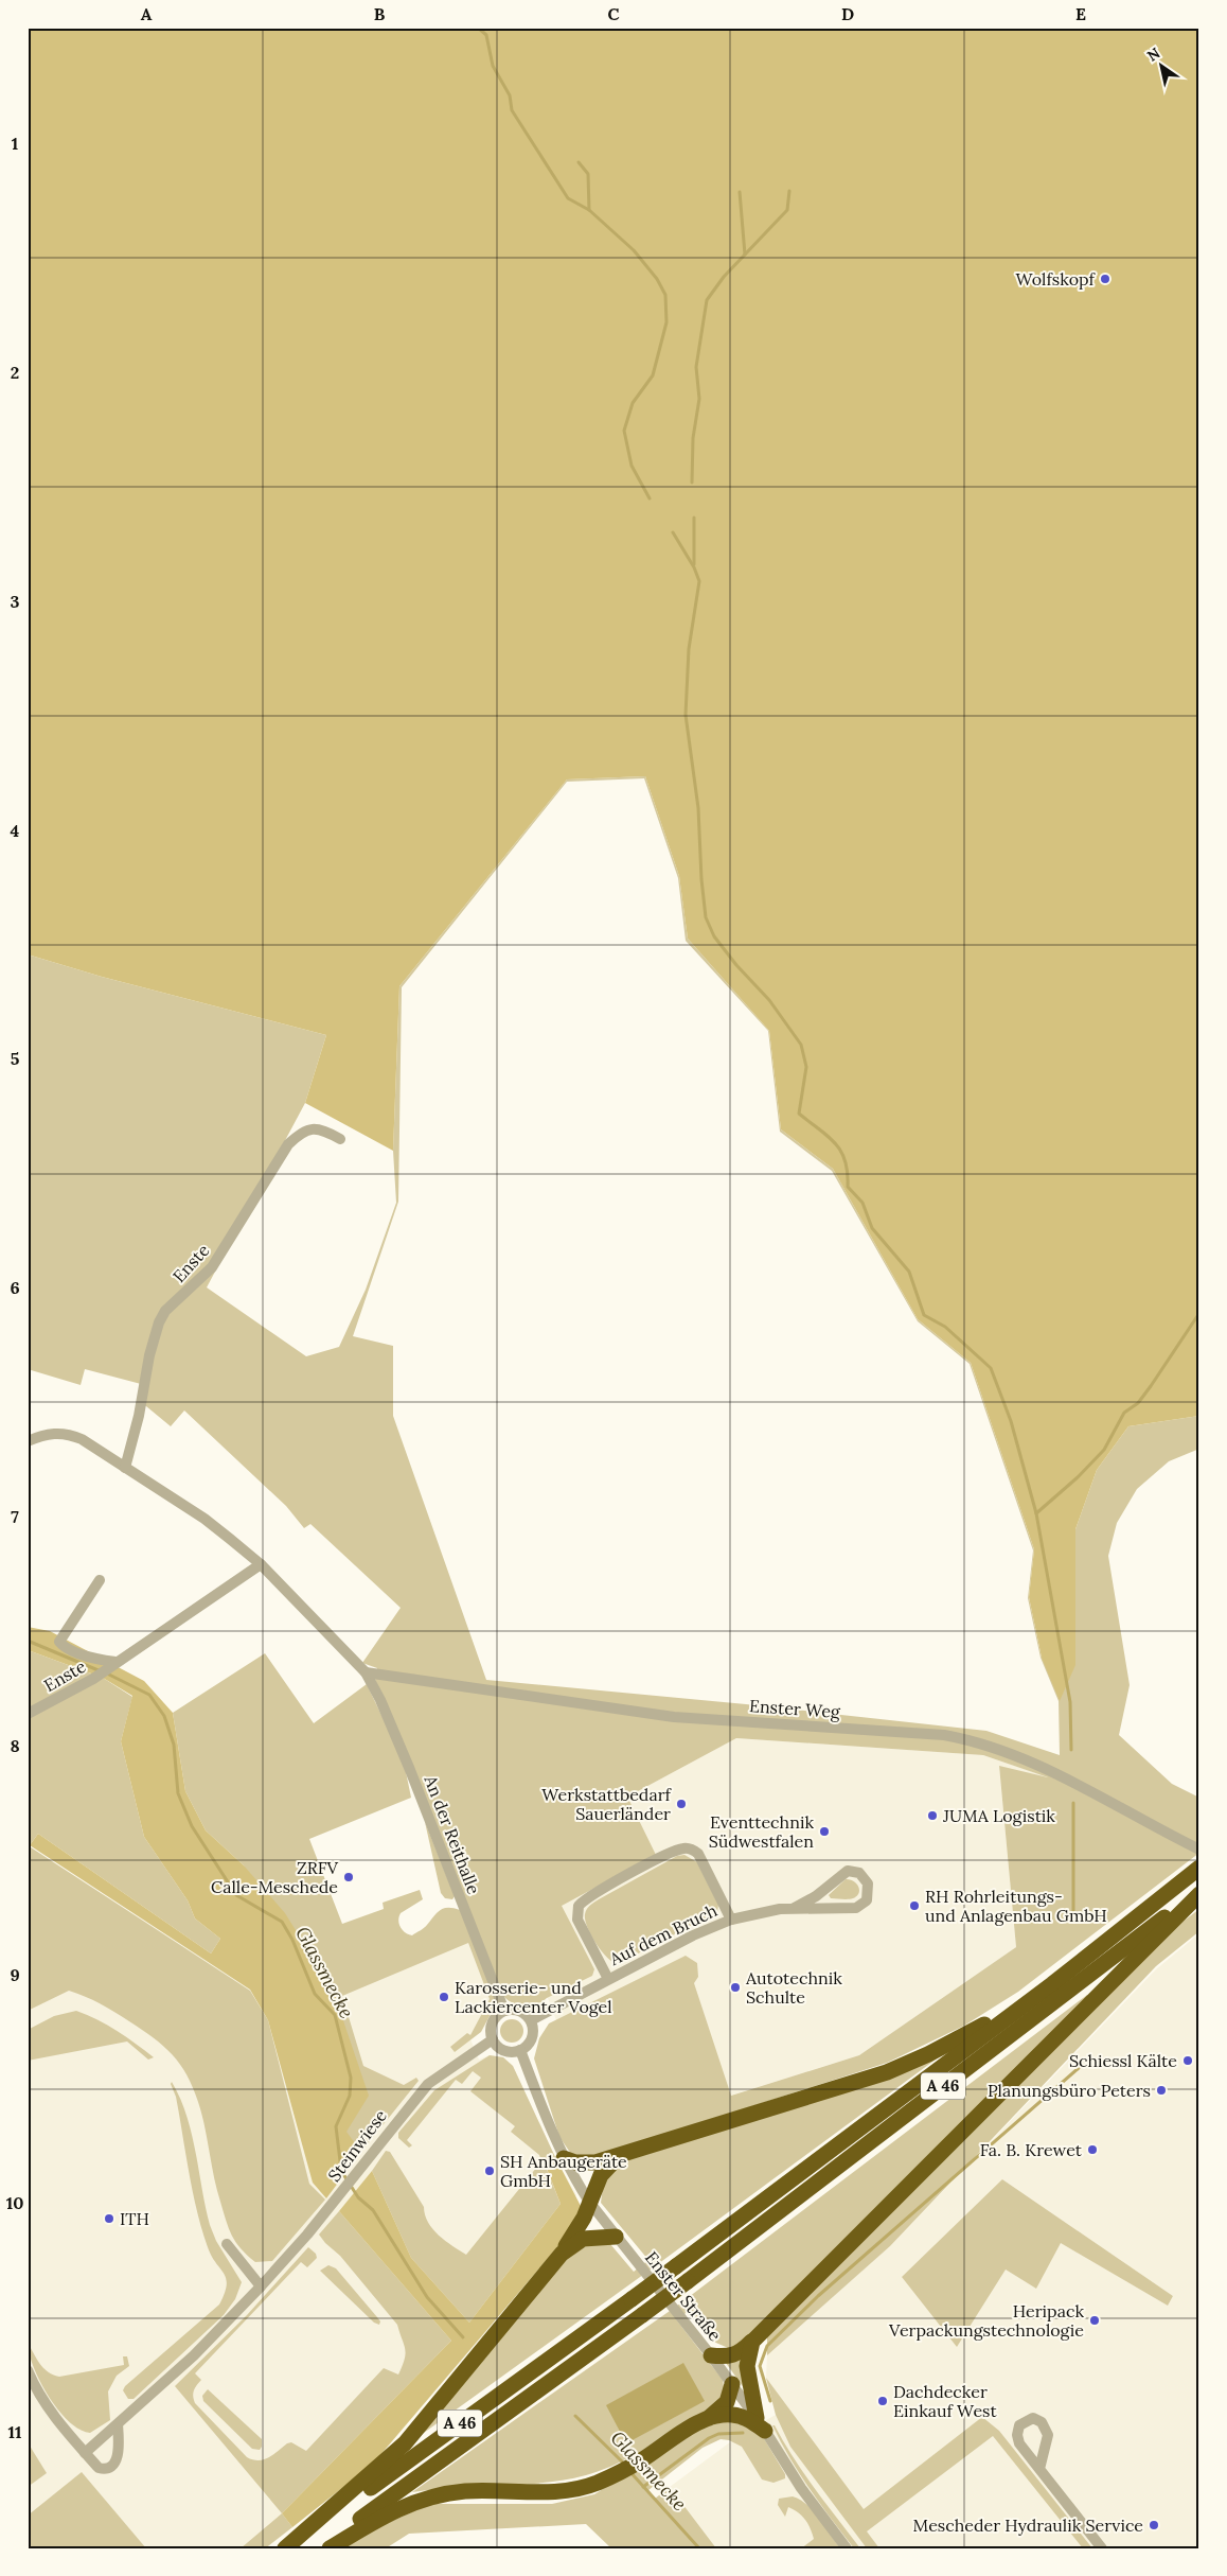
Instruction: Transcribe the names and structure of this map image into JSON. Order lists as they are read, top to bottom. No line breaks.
{"streets":{"highway":["A 46"],"street":["Enste","Enster Weg","An der Reithalle","Auf dem Bruch","Steinwiese","Enster Straße"]},"crossings":[["Enster Weg","An der Reithalle"],["An der Reithalle","Auf dem Bruch"],["An der Reithalle","Steinwiese"],["An der Reithalle","Enster Straße"],["Auf dem Bruch","Steinwiese"],["Auf dem Bruch","Enster Straße"],["Steinwiese","Enster Straße"]],"water":["Glassmecke"],"places":["Wolfskopf","Werkstattbedarf Sauerländer","JUMA Logistik","Eventtechnik Südwestfalen","ZRFV Calle-Meschede","RH Rohrleitungs- und Anlagenbau GmbH","Autotechnik Schulte","Karosserie- und Lackiercenter Vogel","Schiessl Kälte","Planungsbüro Peters","Fa. B. Krewet","SH Anbaugeräte GmbH","ITH","Heripack Verpackungstechnologie","Dachdecker Einkauf West","Mescheder Hydraulik Service"],"north":"top left","grid":{"columns":["A","B","C","D","E"],"rows":["1","2","3","4","5","6","7","8","9","10","11"]}}
